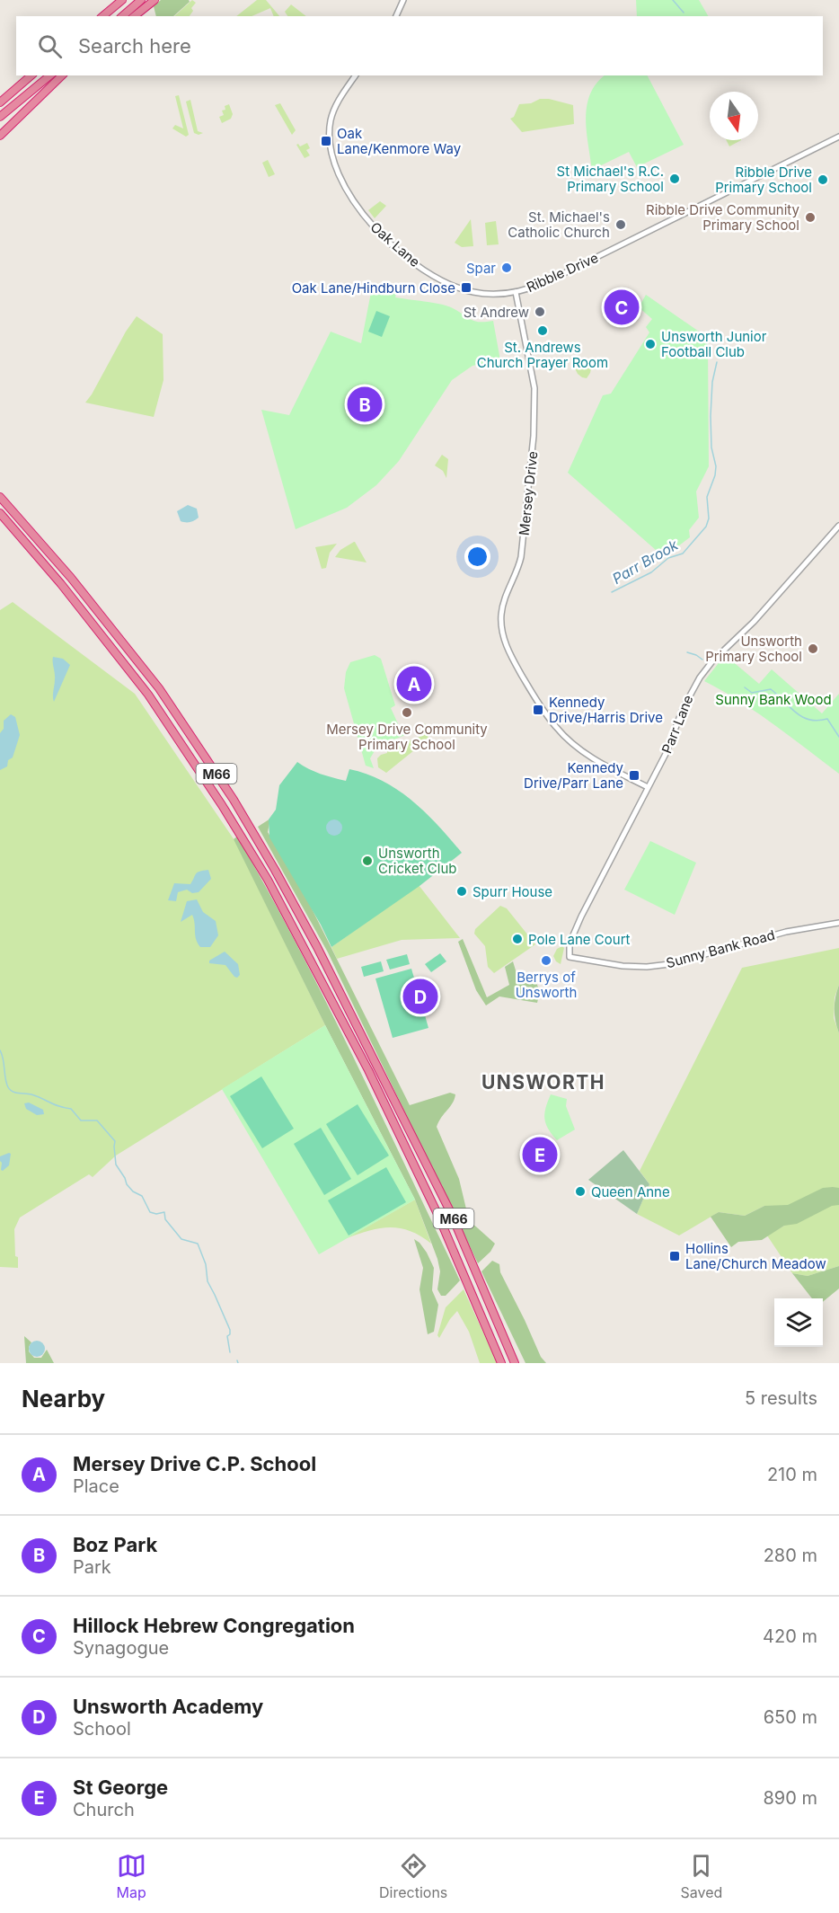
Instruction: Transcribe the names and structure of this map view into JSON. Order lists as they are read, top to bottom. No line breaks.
{"streets":{"highway":["M66"],"street":["Oak Lane","Ribble Drive","Mersey Drive","Parr Lane","Sunny Bank Road"]},"crossings":[["Oak Lane","Ribble Drive"],["Oak Lane","Mersey Drive"],["Ribble Drive","Mersey Drive"],["Mersey Drive","Parr Lane"],["Parr Lane","Sunny Bank Road"]],"districts":["UNSWORTH"],"water":["Parr Brook"],"parks":["Sunny Bank Wood"],"places":{"transit":["Oak Lane/Kenmore Way","Oak Lane/Hindburn Close","Kennedy Drive/Harris Drive","Kennedy Drive/Parr Lane","Hollins Lane/Church Meadow"],"other":["St Michael's R.C. Primary School","Ribble Drive Primary School","Ribble Drive Community Primary School","St. Michael's Catholic Church","Spar","St Andrew","St. Andrews Church Prayer Room","Unsworth Junior Football Club","Unsworth Primary School","Mersey Drive Community Primary School","Unsworth Cricket Club","Spurr House","Pole Lane Court","Berrys of Unsworth","Queen Anne"]},"north":"bottom","page":{"search":"Search here","pins":["C","B","A","D","E"],"heading":["Nearby","5 results"],"list":[{"mark":"A","name":"Mersey Drive C.P. School","note":"Place","value":"210 m"},{"mark":"B","name":"Boz Park","note":"Park","value":"280 m"},{"mark":"C","name":"Hillock Hebrew Congregation","note":"Synagogue","value":"420 m"},{"mark":"D","name":"Unsworth Academy","note":"School","value":"650 m"},{"mark":"E","name":"St George","note":"Church","value":"890 m"}],"nav":["Map","Directions","Saved"]}}
